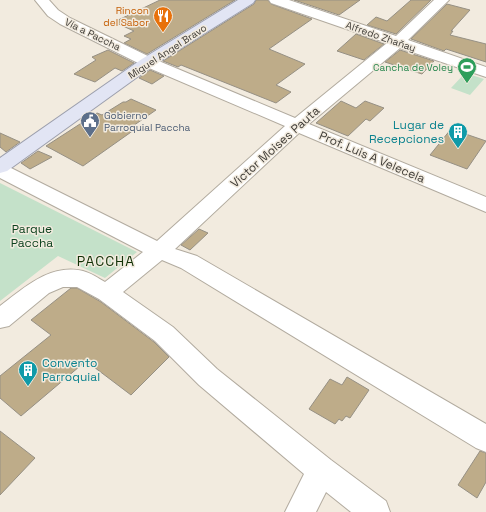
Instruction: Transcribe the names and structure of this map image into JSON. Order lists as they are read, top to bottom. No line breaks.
{"streets":{"main road":["Miguel Angel Bravo"],"street":["Vía a Paccha","Alfredo Zhañay","Victor Moises Pauta","Prof. Luis A Velecela"]},"crossings":[["Vía a Paccha","Miguel Angel Bravo"],["Vía a Paccha","Prof. Luis A Velecela"],["Alfredo Zhañay","Victor Moises Pauta"],["Miguel Angel Bravo","Prof. Luis A Velecela"],["Victor Moises Pauta","Prof. Luis A Velecela"]],"districts":["PACCHA"],"parks":["Parque Paccha"],"places":{"restaurant":["Rincon del Sabor"],"sports":["Cancha de Voley"],"public building":["Gobierno Parroquial Paccha"],"building":["Lugar de Recepciones","Convento Parroquial"]}}
